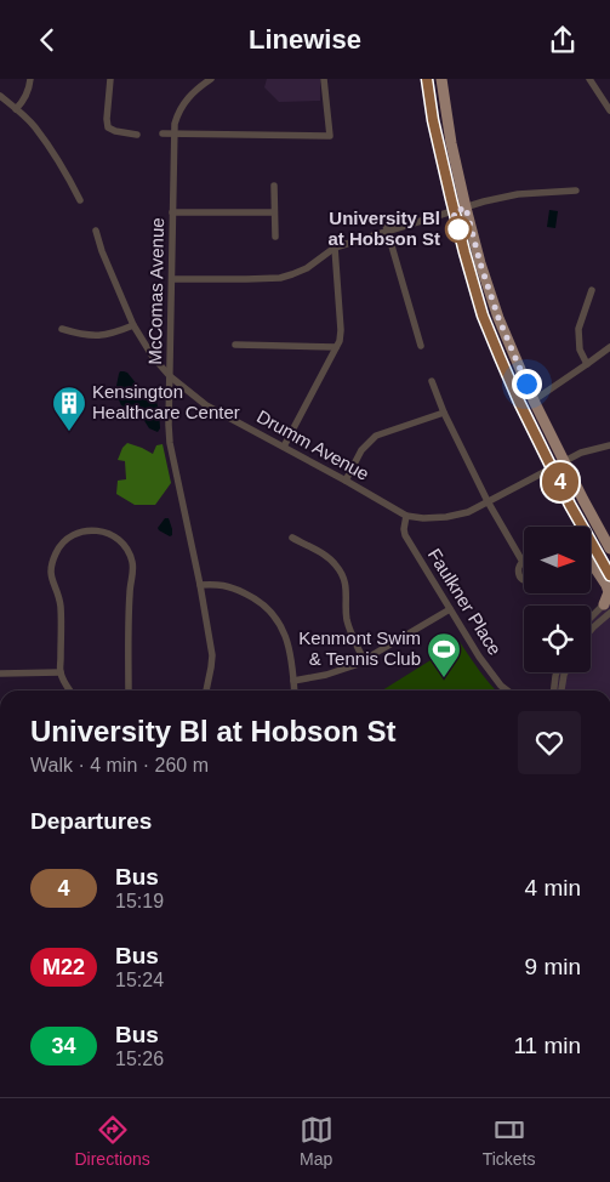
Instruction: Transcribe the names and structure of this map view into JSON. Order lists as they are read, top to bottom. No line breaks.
{"streets":{"street":["McComas Avenue","Drumm Avenue","Faulkner Place"]},"crossings":[["McComas Avenue","Drumm Avenue"],["Drumm Avenue","Faulkner Place"]],"places":{"other":["University Bl at Hobson St"],"building":["Kensington Healthcare Center"],"sports":["Kenmont Swim & Tennis Club"]},"lines":["bus line 4"],"north":"right","page":{"header":"Linewise","on_map":"4","heading":[["University Bl at Hobson St","Walk · 4 min · 260 m"],"Departures"],"list":[{"mark":"4","name":"Bus","note":"15:19","value":"4 min"},{"mark":"M22","name":"Bus","note":"15:24","value":"9 min"},{"mark":"34","name":"Bus","note":"15:26","value":"11 min"}],"tabs":["Directions","Map","Tickets"]}}
